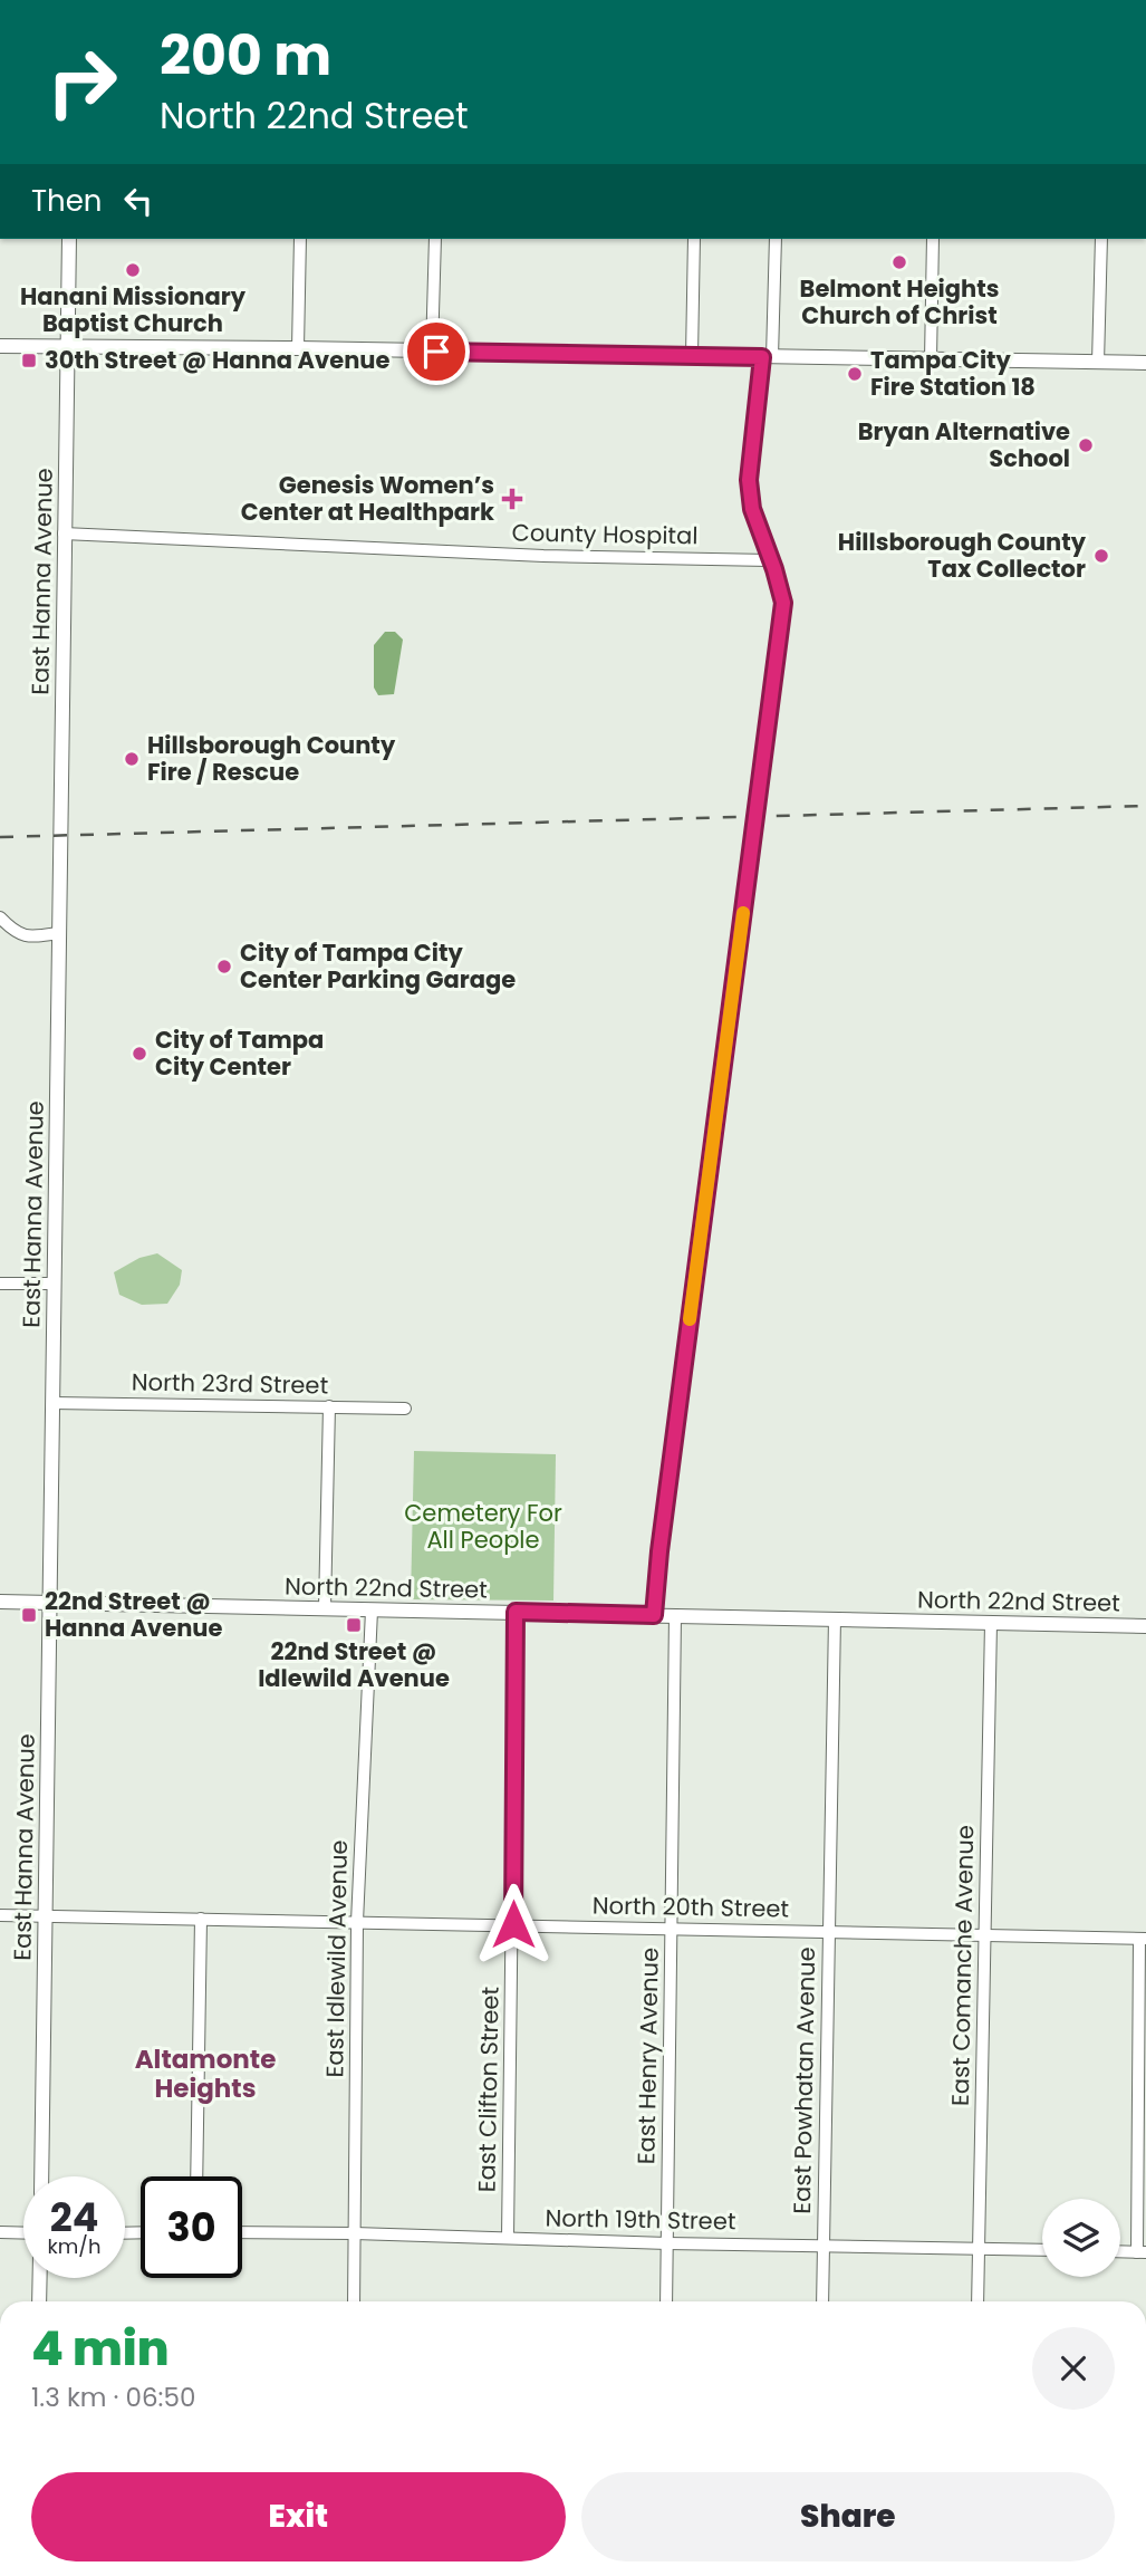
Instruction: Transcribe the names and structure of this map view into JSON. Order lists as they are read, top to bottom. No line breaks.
{"streets":{"street":["County Hospital","East Hanna Avenue","North 23rd Street","North 22nd Street","North 20th Street","East Idlewild Avenue","East Comanche Avenue","East Henry Avenue","East Powhatan Avenue","East Clifton Street","North 19th Street"]},"crossings":[["County Hospital","East Hanna Avenue"],["East Hanna Avenue","North 23rd Street"],["East Hanna Avenue","North 22nd Street"],["East Hanna Avenue","North 20th Street"],["North 22nd Street","East Idlewild Avenue"],["North 22nd Street","East Comanche Avenue"],["North 22nd Street","East Henry Avenue"],["North 22nd Street","East Powhatan Avenue"],["North 22nd Street","East Clifton Street"],["North 20th Street","East Idlewild Avenue"],["North 20th Street","East Comanche Avenue"],["North 20th Street","East Henry Avenue"],["North 20th Street","East Powhatan Avenue"],["North 20th Street","East Clifton Street"],["East Idlewild Avenue","North 19th Street"],["East Comanche Avenue","North 19th Street"],["East Henry Avenue","North 19th Street"],["East Powhatan Avenue","North 19th Street"],["East Clifton Street","North 19th Street"]],"districts":["Altamonte Heights"],"parks":["Cemetery For All People"],"places":{"other":["Belmont Heights Church of Christ","Hanani Missionary Baptist Church","Tampa City Fire Station 18","Bryan Alternative School","Hillsborough County Tax Collector","Hillsborough County Fire / Rescue","City of Tampa City Center Parking Garage","City of Tampa City Center"],"transit":["30th Street @ Hanna Avenue","22nd Street @ Hanna Avenue","22nd Street @ Idlewild Avenue"],"health":["Genesis Women’s Center at Healthpark"]},"page":{"turn":["200 m","North 22nd Street"],"then":"Then","speed":"24 km/h","limit":"30","heading":["4 min","1.3 km · 06:50"],"buttons":["Exit","Share"]}}
